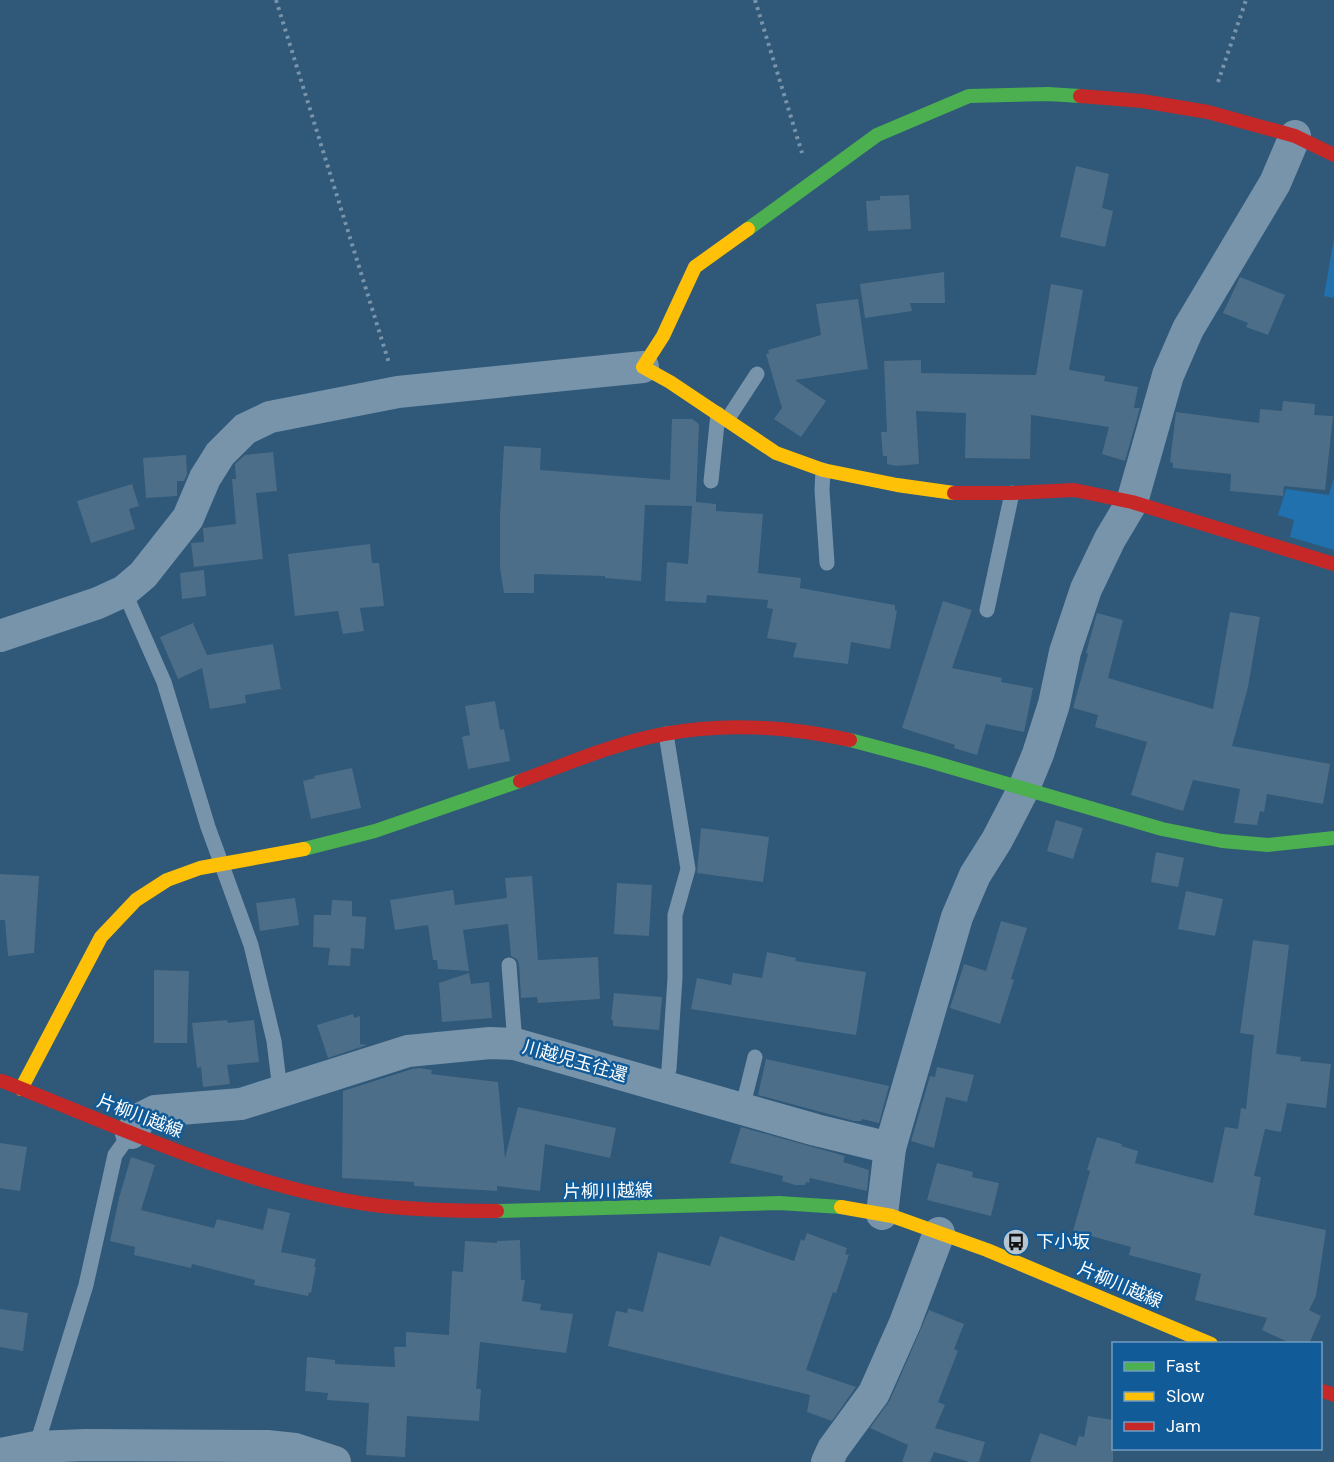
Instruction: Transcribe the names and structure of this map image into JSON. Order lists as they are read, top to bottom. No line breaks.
{"streets":{"street":["川越児玉往還","片柳川越線"]},"crossings":[["川越児玉往還","片柳川越線"]],"places":{"bus stop":["下小坂"]},"legend":["Fast","Slow","Jam"]}
